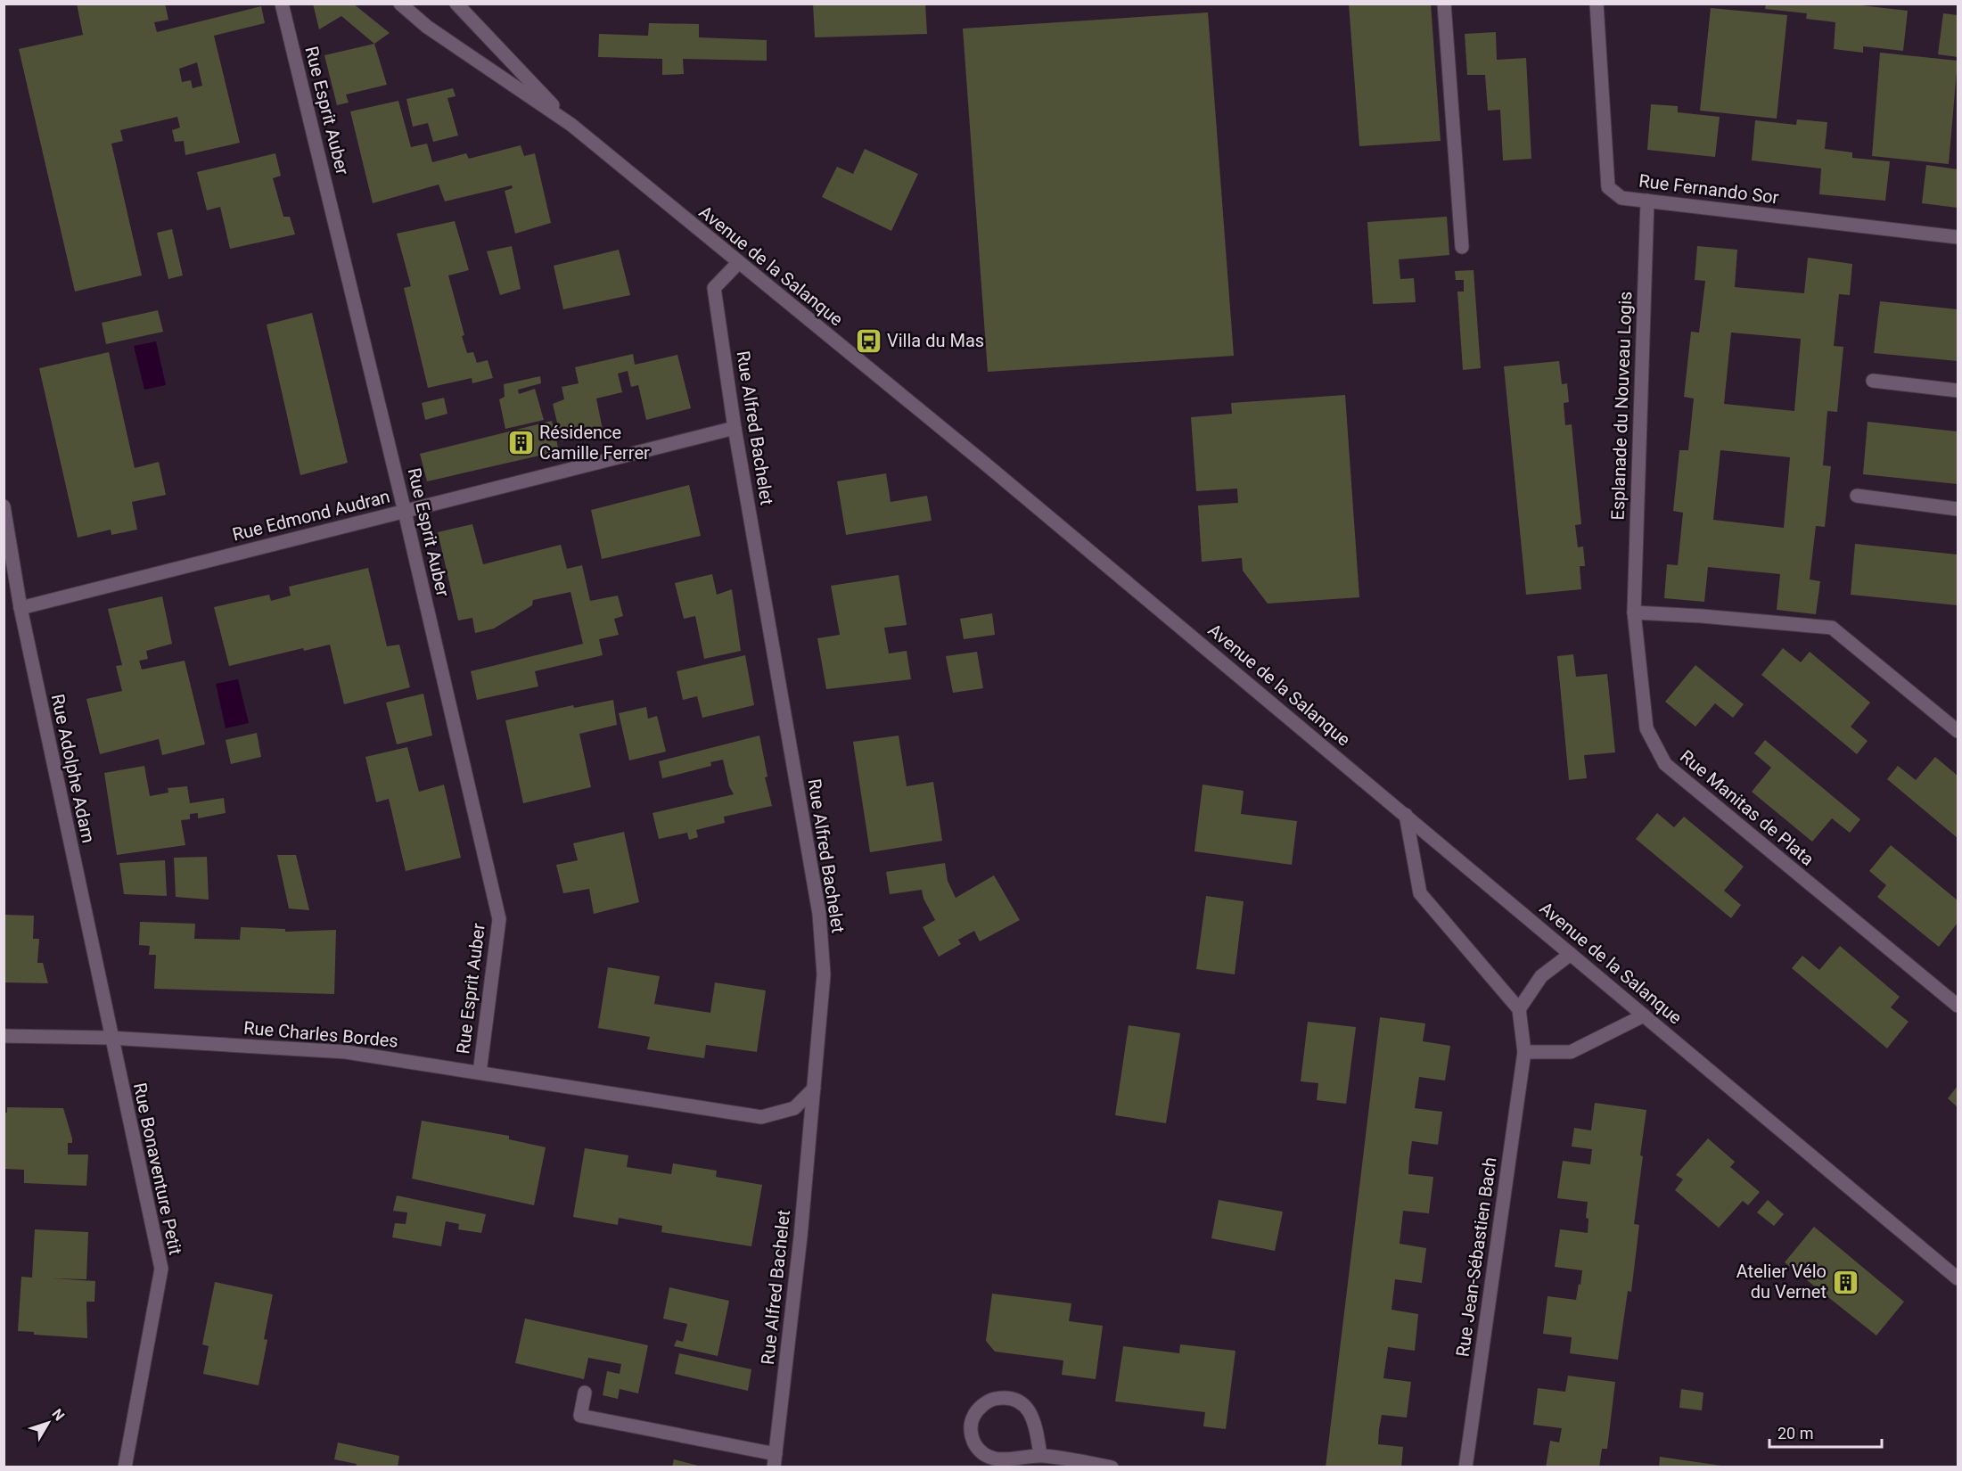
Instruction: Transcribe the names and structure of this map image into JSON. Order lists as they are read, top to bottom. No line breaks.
{"streets":{"street":["Rue Esprit Auber","Rue Fernando Sor","Avenue de la Salanque","Esplanade du Nouveau Logis","Rue Alfred Bachelet","Rue Edmond Audran","Rue Adolphe Adam","Rue Manitas de Plata","Rue Charles Bordes","Rue Bonaventure Petit","Rue Jean-Sébastien Bach"]},"crossings":[["Rue Esprit Auber","Rue Edmond Audran"],["Rue Esprit Auber","Rue Charles Bordes"],["Rue Fernando Sor","Esplanade du Nouveau Logis"],["Avenue de la Salanque","Rue Alfred Bachelet"],["Esplanade du Nouveau Logis","Rue Manitas de Plata"],["Rue Alfred Bachelet","Rue Edmond Audran"],["Rue Alfred Bachelet","Rue Charles Bordes"],["Rue Edmond Audran","Rue Adolphe Adam"],["Rue Adolphe Adam","Rue Charles Bordes"],["Rue Adolphe Adam","Rue Bonaventure Petit"],["Rue Charles Bordes","Rue Bonaventure Petit"]],"places":{"bus stop":["Villa du Mas"],"building":["Résidence Camille Ferrer","Atelier Vélo du Vernet"]},"scale_bar":"20 m","north":"top right"}
